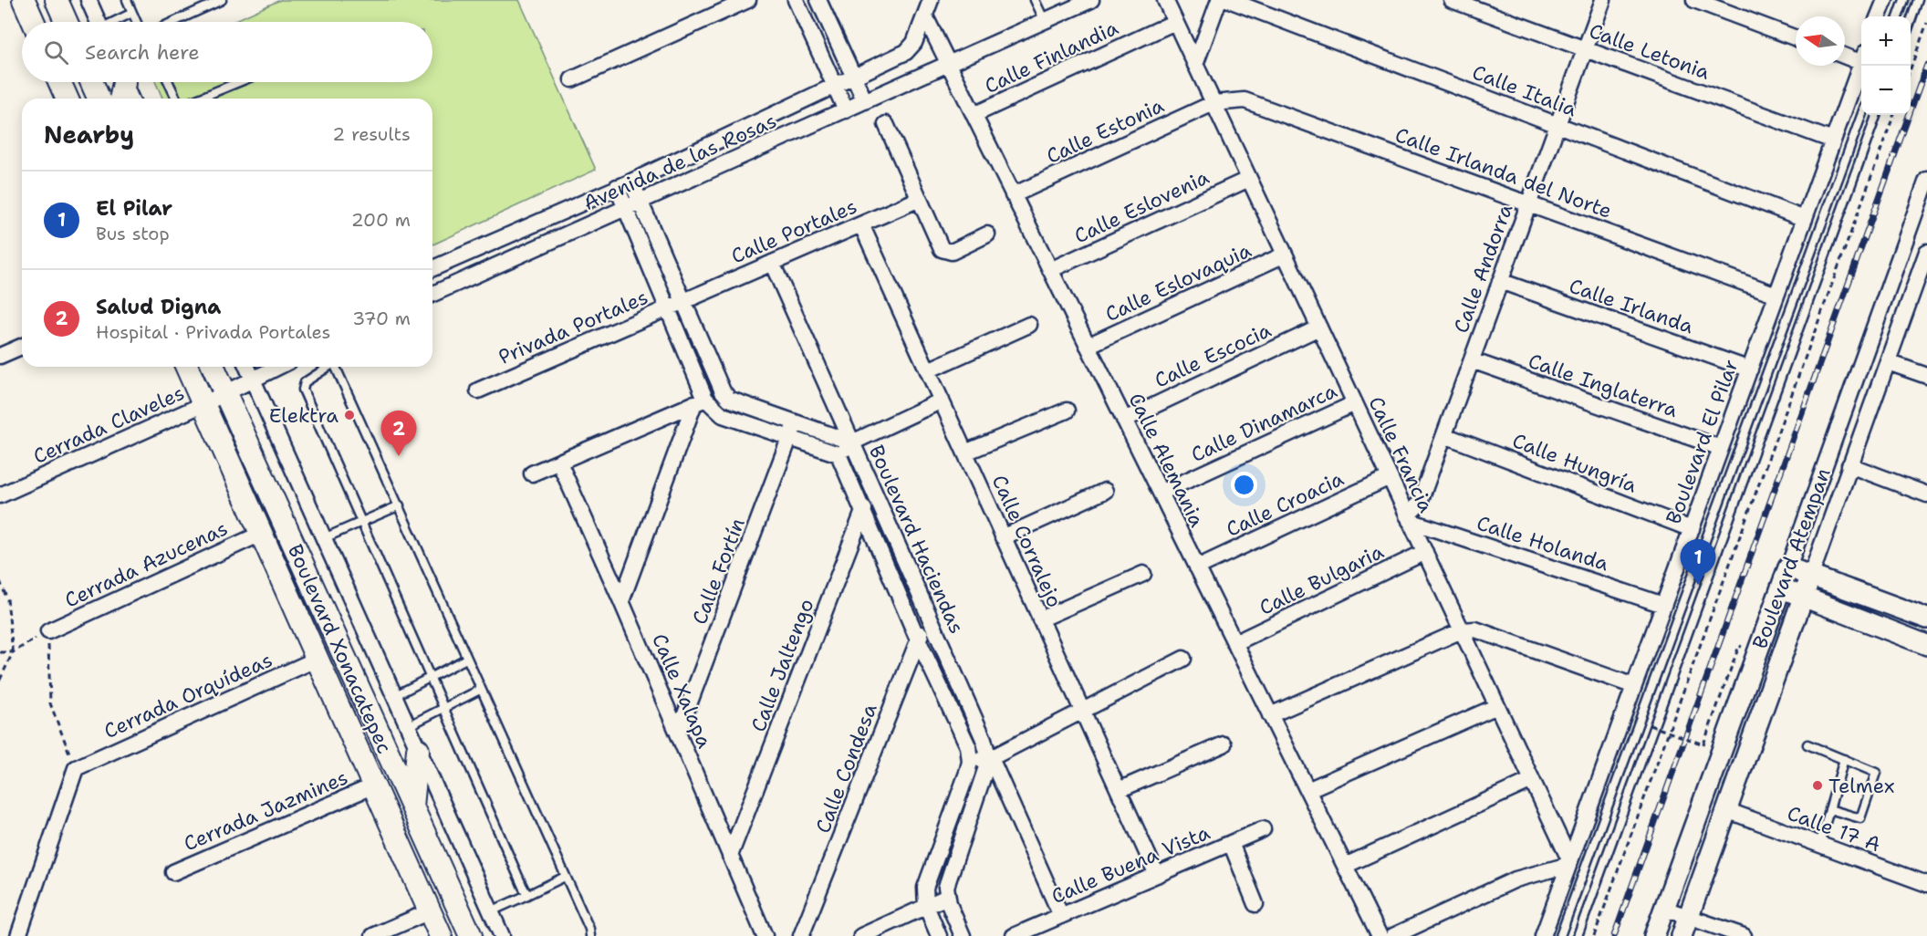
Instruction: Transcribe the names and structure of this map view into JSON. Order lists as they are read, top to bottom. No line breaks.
{"streets":{"main road":["Boulevard Xonacatepec"],"street":["Calle Letonia","Calle Finlandia","Calle Italia","Calle Estonia","Avenida de las Rosas","Calle Irlanda del Norte","Calle Eslovenia","Calle Portales","Calle Andorra","Calle Eslovaquia","Calle Irlanda","Privada Portales","Calle Escocia","Calle Inglaterra","Calle Dinamarca","Cerrada Claveles","Boulevard El Pilar","Calle Francia","Calle Alemania","Calle Hungría","Calle Croacia","Boulevard Haciendas","Calle Corralejo","Calle Holanda","Boulevard Atempan","Cerrada Azucenas","Calle Fortín","Calle Bulgaria","Calle Jaltengo","Calle Xalapa","Cerrada Orquídeas","Calle Condesa","Cerrada Jazmines","Calle 17 A","Calle Buena Vista"]},"crossings":[["Calle Letonia","Calle Andorra"],["Calle Letonia","Boulevard El Pilar"],["Calle Finlandia","Calle Francia"],["Calle Finlandia","Calle Alemania"],["Calle Italia","Calle Andorra"],["Calle Italia","Boulevard El Pilar"],["Calle Estonia","Calle Irlanda del Norte"],["Calle Estonia","Calle Francia"],["Calle Estonia","Calle Alemania"],["Avenida de las Rosas","Calle Alemania"],["Avenida de las Rosas","Boulevard Haciendas"],["Calle Irlanda del Norte","Calle Andorra"],["Calle Irlanda del Norte","Boulevard El Pilar"],["Calle Irlanda del Norte","Calle Francia"],["Calle Eslovenia","Calle Francia"],["Calle Eslovenia","Calle Alemania"],["Calle Portales","Privada Portales"],["Calle Portales","Boulevard Haciendas"],["Calle Portales","Calle Corralejo"],["Calle Andorra","Calle Irlanda"],["Calle Andorra","Calle Inglaterra"],["Calle Andorra","Calle Francia"],["Calle Andorra","Calle Hungría"],["Calle Andorra","Calle Holanda"],["Calle Eslovaquia","Calle Francia"],["Calle Eslovaquia","Calle Alemania"],["Calle Irlanda","Boulevard El Pilar"],["Privada Portales","Boulevard Haciendas"],["Calle Escocia","Calle Francia"],["Calle Escocia","Calle Alemania"],["Calle Inglaterra","Boulevard El Pilar"],["Calle Dinamarca","Calle Francia"],["Calle Dinamarca","Calle Alemania"],["Cerrada Claveles","Boulevard Xonacatepec"],["Boulevard El Pilar","Calle Francia"],["Boulevard El Pilar","Calle Hungría"],["Boulevard El Pilar","Calle Holanda"],["Calle Francia","Calle Croacia"],["Calle Francia","Calle Holanda"],["Calle Francia","Calle Bulgaria"],["Calle Alemania","Calle Croacia"],["Calle Alemania","Calle Bulgaria"],["Boulevard Haciendas","Calle Fortín"],["Boulevard Haciendas","Calle Jaltengo"],["Boulevard Haciendas","Calle Condesa"],["Boulevard Haciendas","Calle Buena Vista"],["Calle Corralejo","Calle Buena Vista"],["Boulevard Atempan","Calle 17 A"],["Cerrada Azucenas","Boulevard Xonacatepec"],["Calle Fortín","Calle Xalapa"],["Boulevard Xonacatepec","Cerrada Orquídeas"],["Boulevard Xonacatepec","Cerrada Jazmines"],["Calle Jaltengo","Calle Xalapa"]],"places":["Elektra","Telmex"],"north":"left","page":{"map_buttons":["+","−"],"search":"Search here","heading":["Nearby","2 results"],"list":[{"mark":"1","name":"El Pilar","note":"Bus stop","value":"200 m"},{"mark":"2","name":"Salud Digna","note":"Hospital · Privada Portales","value":"370 m"}],"pins":["2","1"]}}
